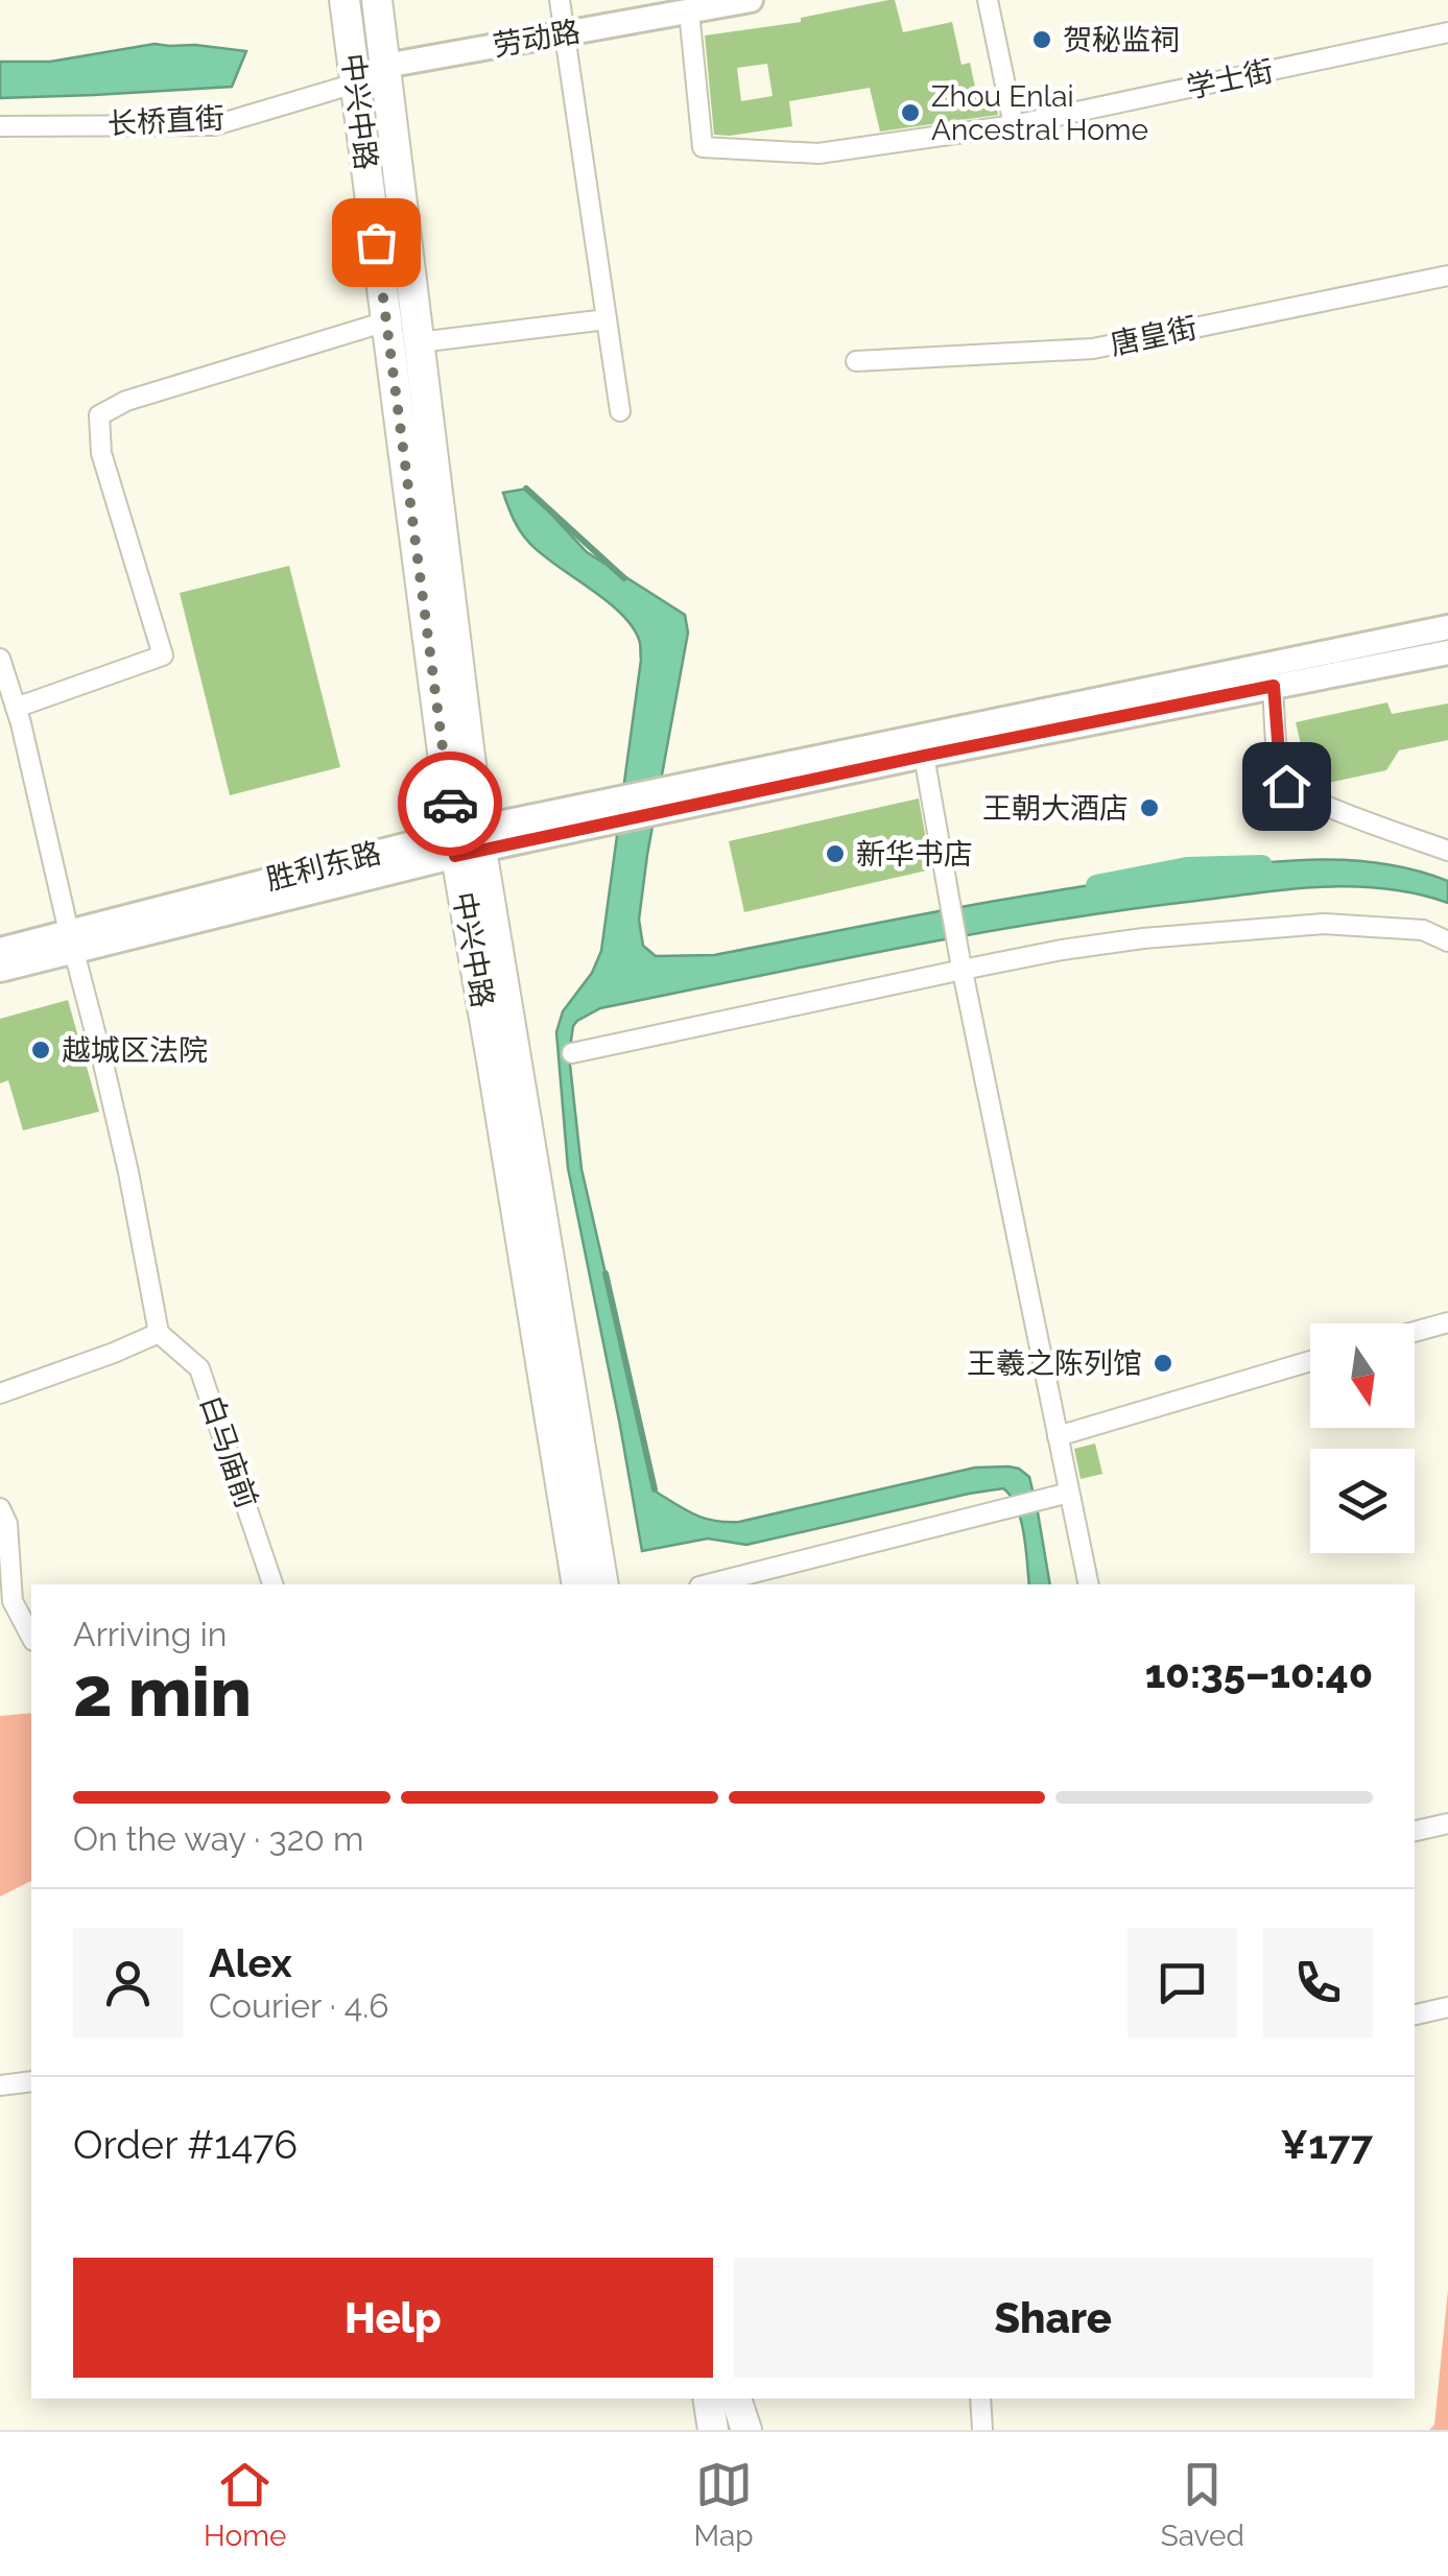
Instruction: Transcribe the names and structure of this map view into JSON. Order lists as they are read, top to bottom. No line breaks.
{"streets":{"main road":["劳动路","中兴中路","胜利东路"],"street":["学士街","长桥直街","唐皇街","白马庙前"]},"crossings":[["劳动路","学士街"],["劳动路","中兴中路"],["劳动路","长桥直街"],["中兴中路","长桥直街"],["中兴中路","胜利东路"]],"places":["贺秘监祠","Zhou Enlai Ancestral Home","王朝大酒店","新华书店","越城区法院","王羲之陈列馆"],"north":"bottom","page":{"heading":["2 min","Arriving in","10:35–10:40"],"panel":["Alex","Courier · 4.6","Order #1476","¥177"],"bar":"On the way · 320 m","buttons":["Help","Share"],"tabs":["Home","Map","Saved"]}}
